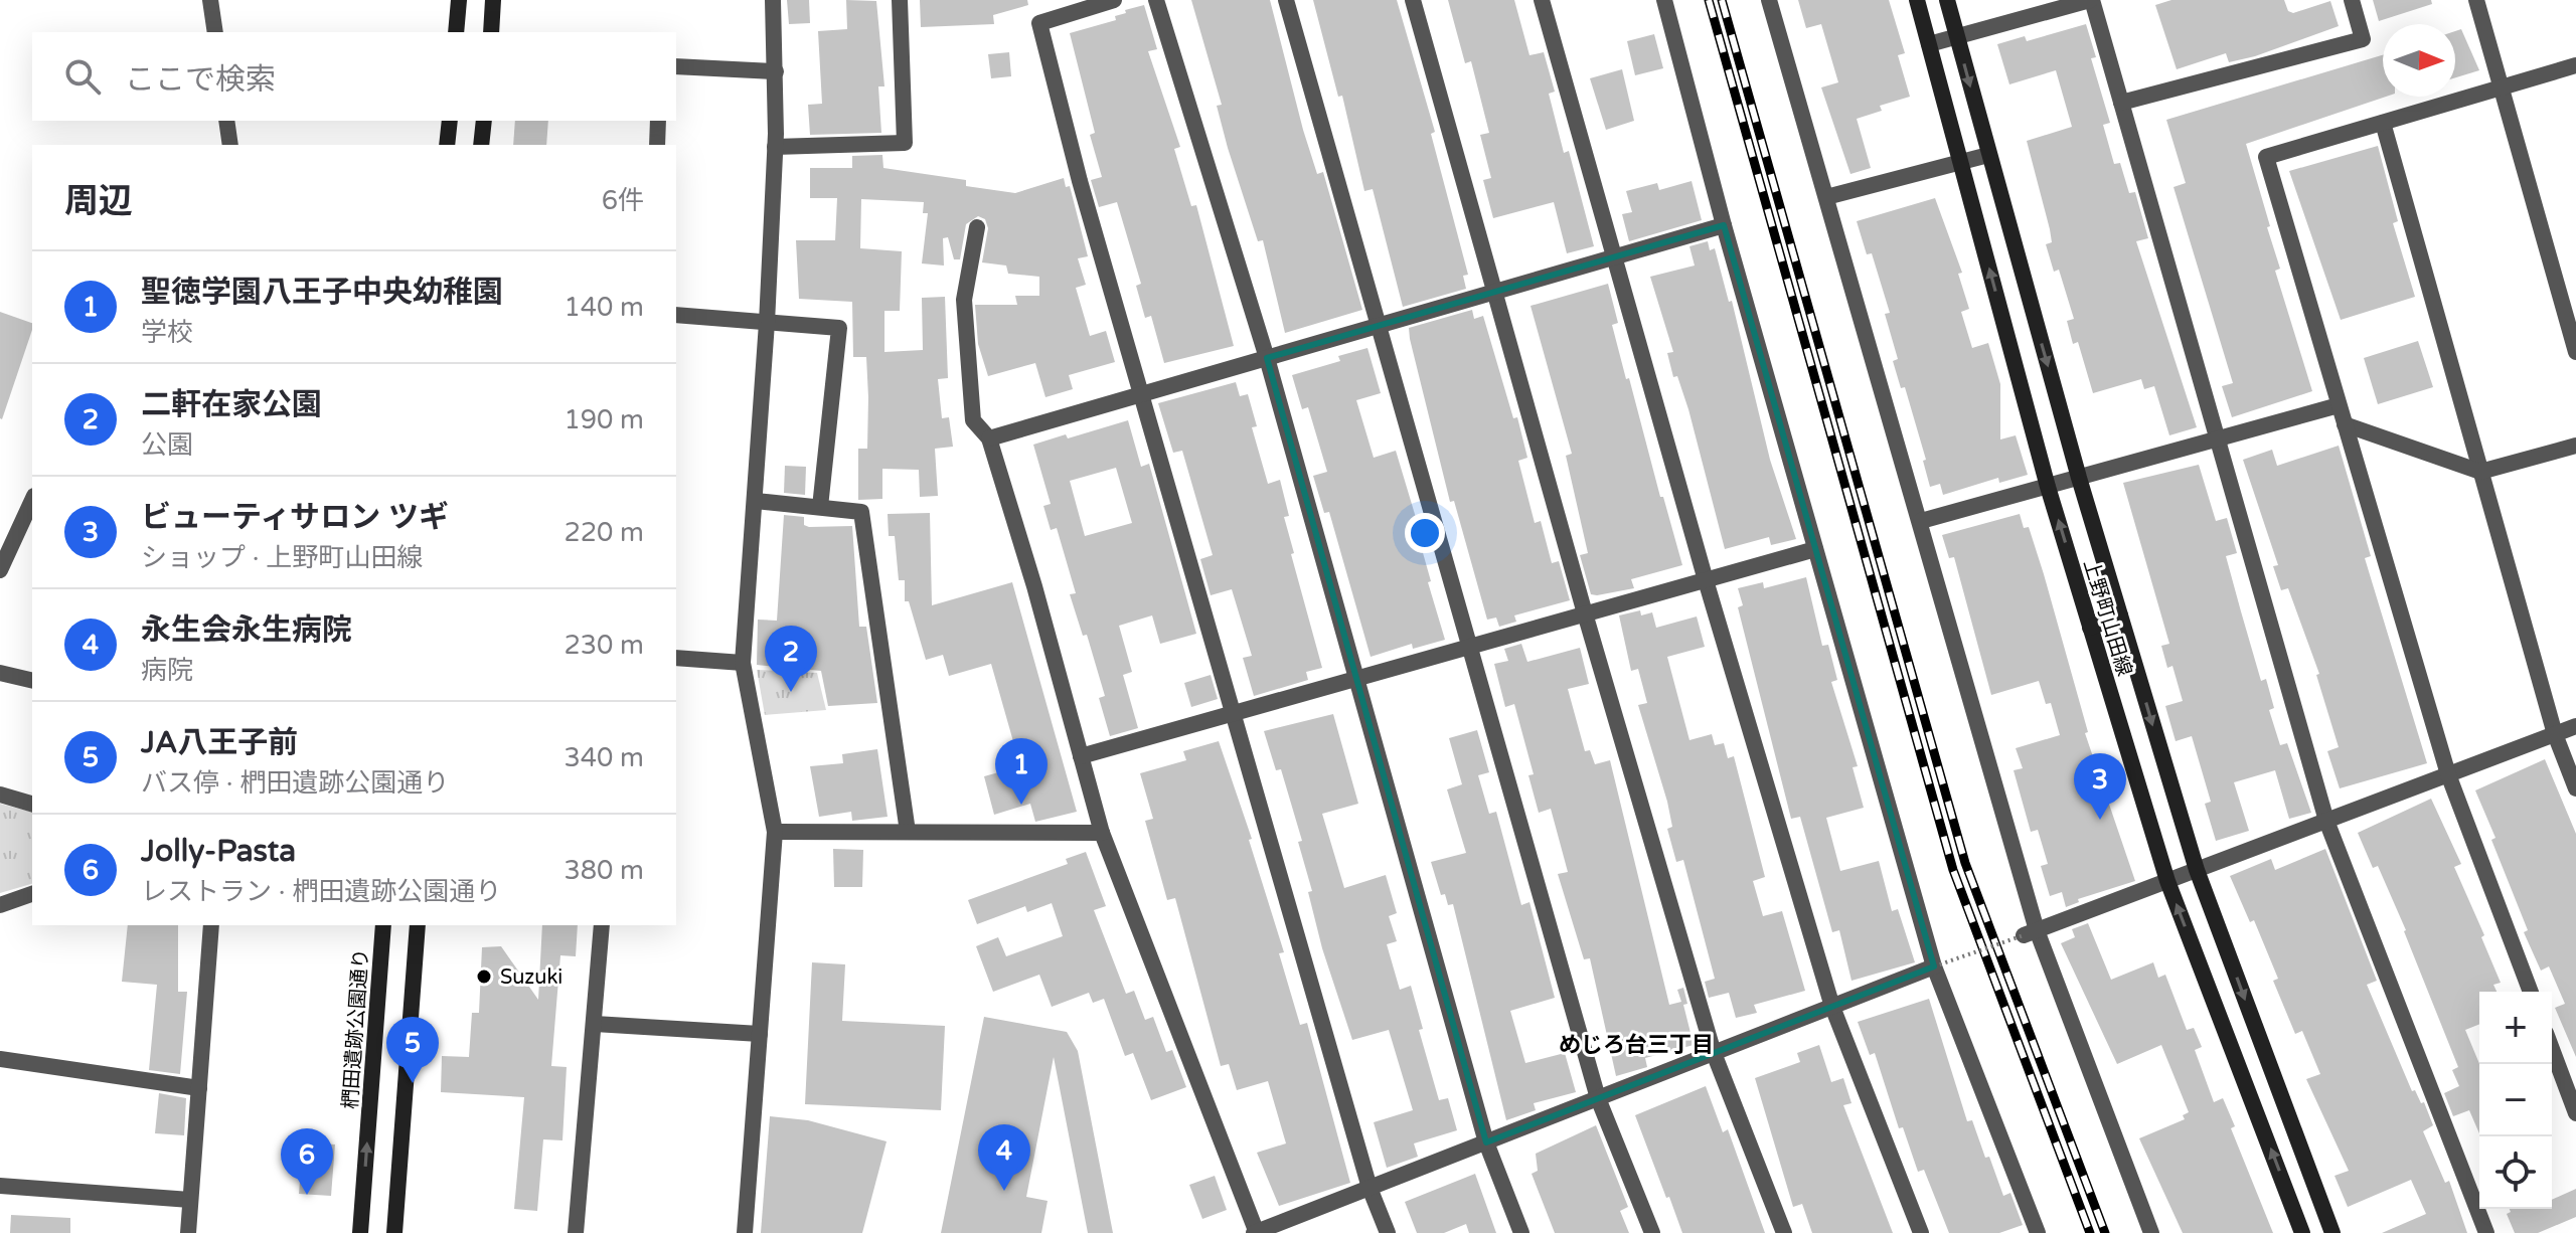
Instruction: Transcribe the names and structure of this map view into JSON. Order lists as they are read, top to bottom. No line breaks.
{"streets":{"street":["上野町山田線","椚田遺跡公園通り"]},"districts":["めじろ台三丁目"],"places":["Suzuki"],"north":"right","page":{"search":"ここで検索","heading":["周辺","6件"],"list":[{"mark":"1","name":"聖徳学園八王子中央幼稚園","note":"学校","value":"140 m"},{"mark":"2","name":"二軒在家公園","note":"公園","value":"190 m"},{"mark":"3","name":"ビューティサロン ツギ","note":"ショップ · 上野町山田線","value":"220 m"},{"mark":"4","name":"永生会永生病院","note":"病院","value":"230 m"},{"mark":"5","name":"JA八王子前","note":"バス停 · 椚田遺跡公園通り","value":"340 m"},{"mark":"6","name":"Jolly-Pasta","note":"レストラン · 椚田遺跡公園通り","value":"380 m"}],"pins":["2","1","3","5","4","6"],"map_buttons":["+","−"]}}
